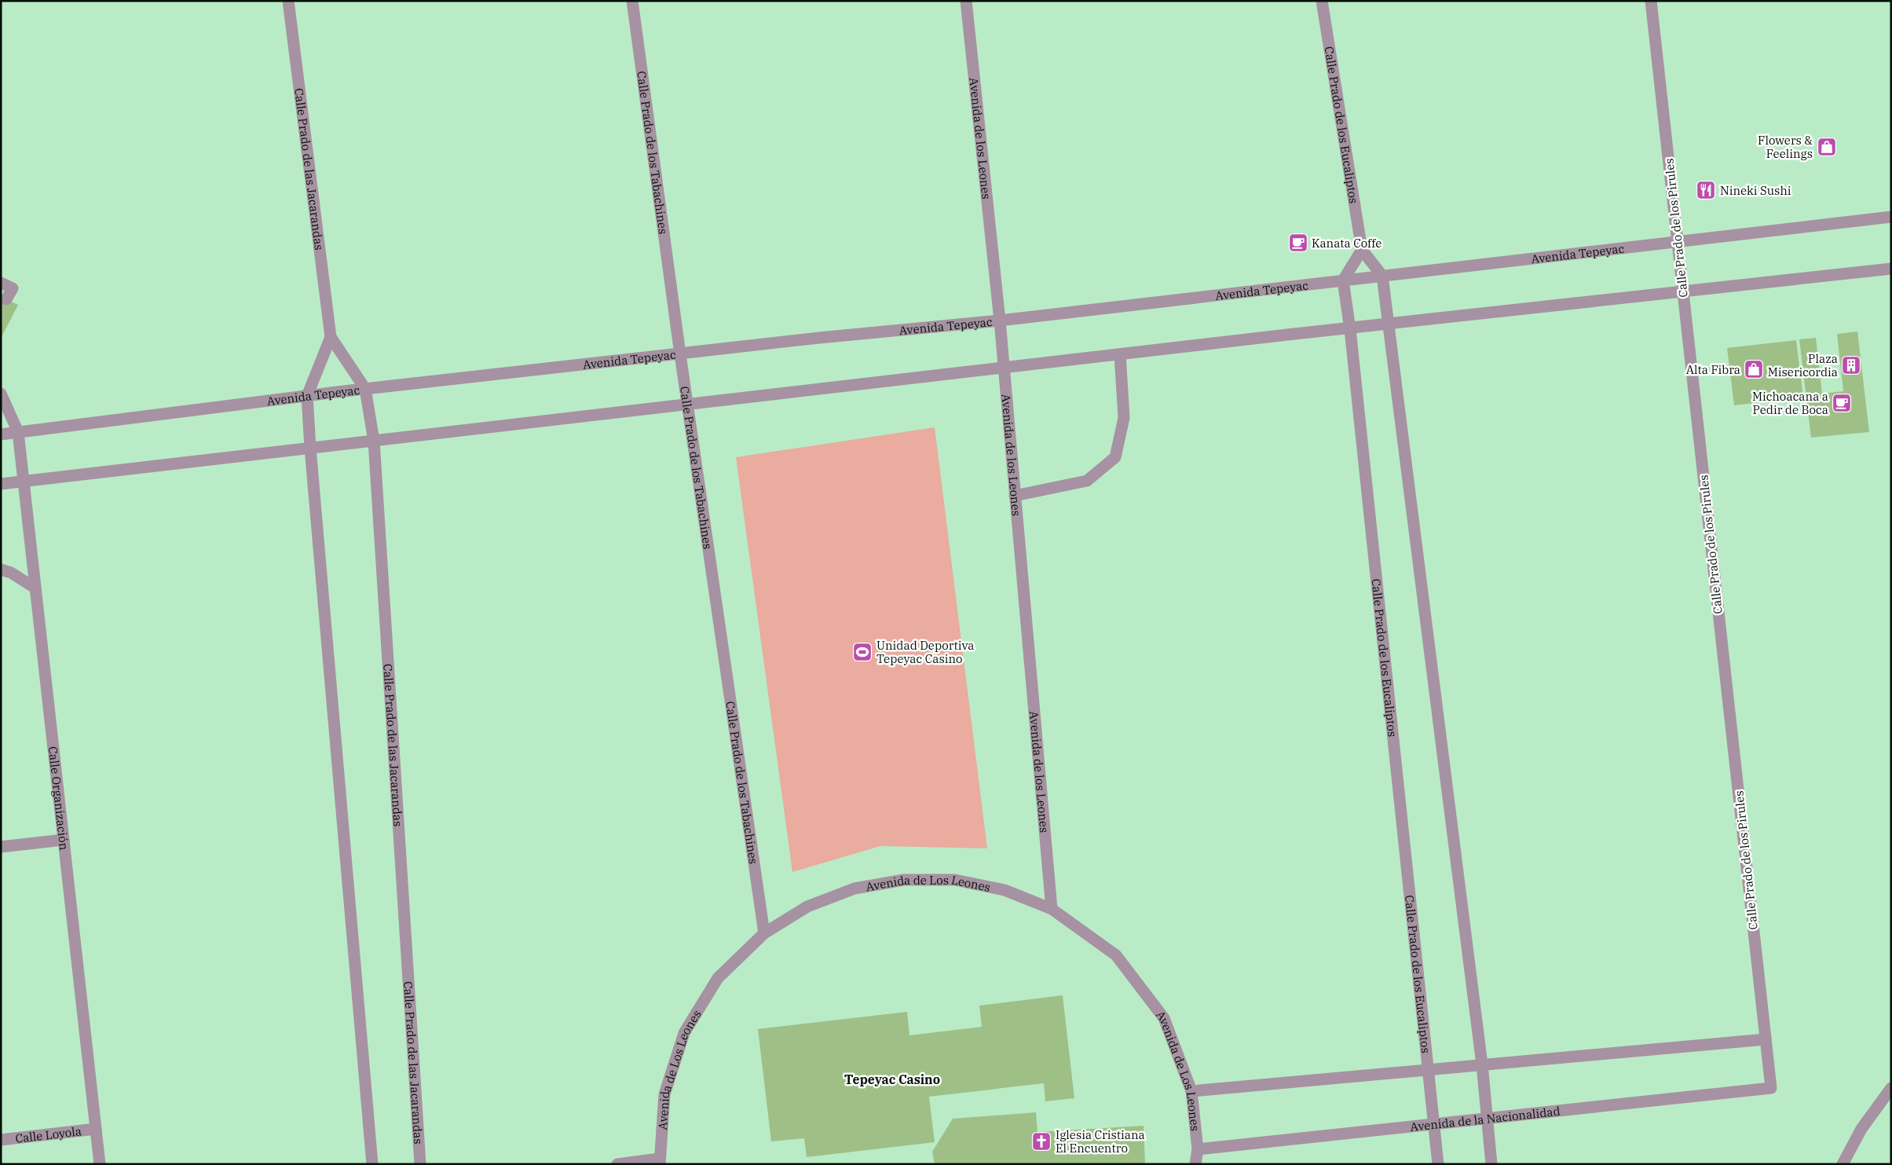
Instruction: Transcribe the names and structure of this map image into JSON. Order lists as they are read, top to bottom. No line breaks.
{"streets":{"street":["Calle Prado de los Eucaliptos","Avenida de los Leones","Calle Prado de los Tabachines","Calle Prado de las Jacarandas","Calle Prado de los Pirules","Avenida Tepeyac","Calle Organización","Avenida de Los Leones","Avenida de la Nacionalidad","Calle Loyola"]},"crossings":[["Calle Prado de los Eucaliptos","Avenida Tepeyac"],["Calle Prado de los Eucaliptos","Avenida de la Nacionalidad"],["Avenida de los Leones","Avenida Tepeyac"],["Avenida de los Leones","Avenida de Los Leones"],["Calle Prado de los Tabachines","Avenida Tepeyac"],["Calle Prado de los Tabachines","Avenida de Los Leones"],["Calle Prado de las Jacarandas","Avenida Tepeyac"],["Calle Prado de los Pirules","Avenida Tepeyac"],["Calle Prado de los Pirules","Avenida de la Nacionalidad"],["Avenida Tepeyac","Calle Organización"],["Calle Organización","Calle Loyola"],["Avenida de Los Leones","Avenida de la Nacionalidad"]],"districts":["Tepeyac Casino"],"places":{"shop":["Flowers & Feelings","Alta Fibra"],"restaurant":["Nineki Sushi"],"cafe":["Kanata Coffe","Michoacana a Pedir de Boca"],"building":["Plaza Misericordia"],"sports":["Unidad Deportiva Tepeyac Casino"],"church":["Iglesia Cristiana El Encuentro"]}}
